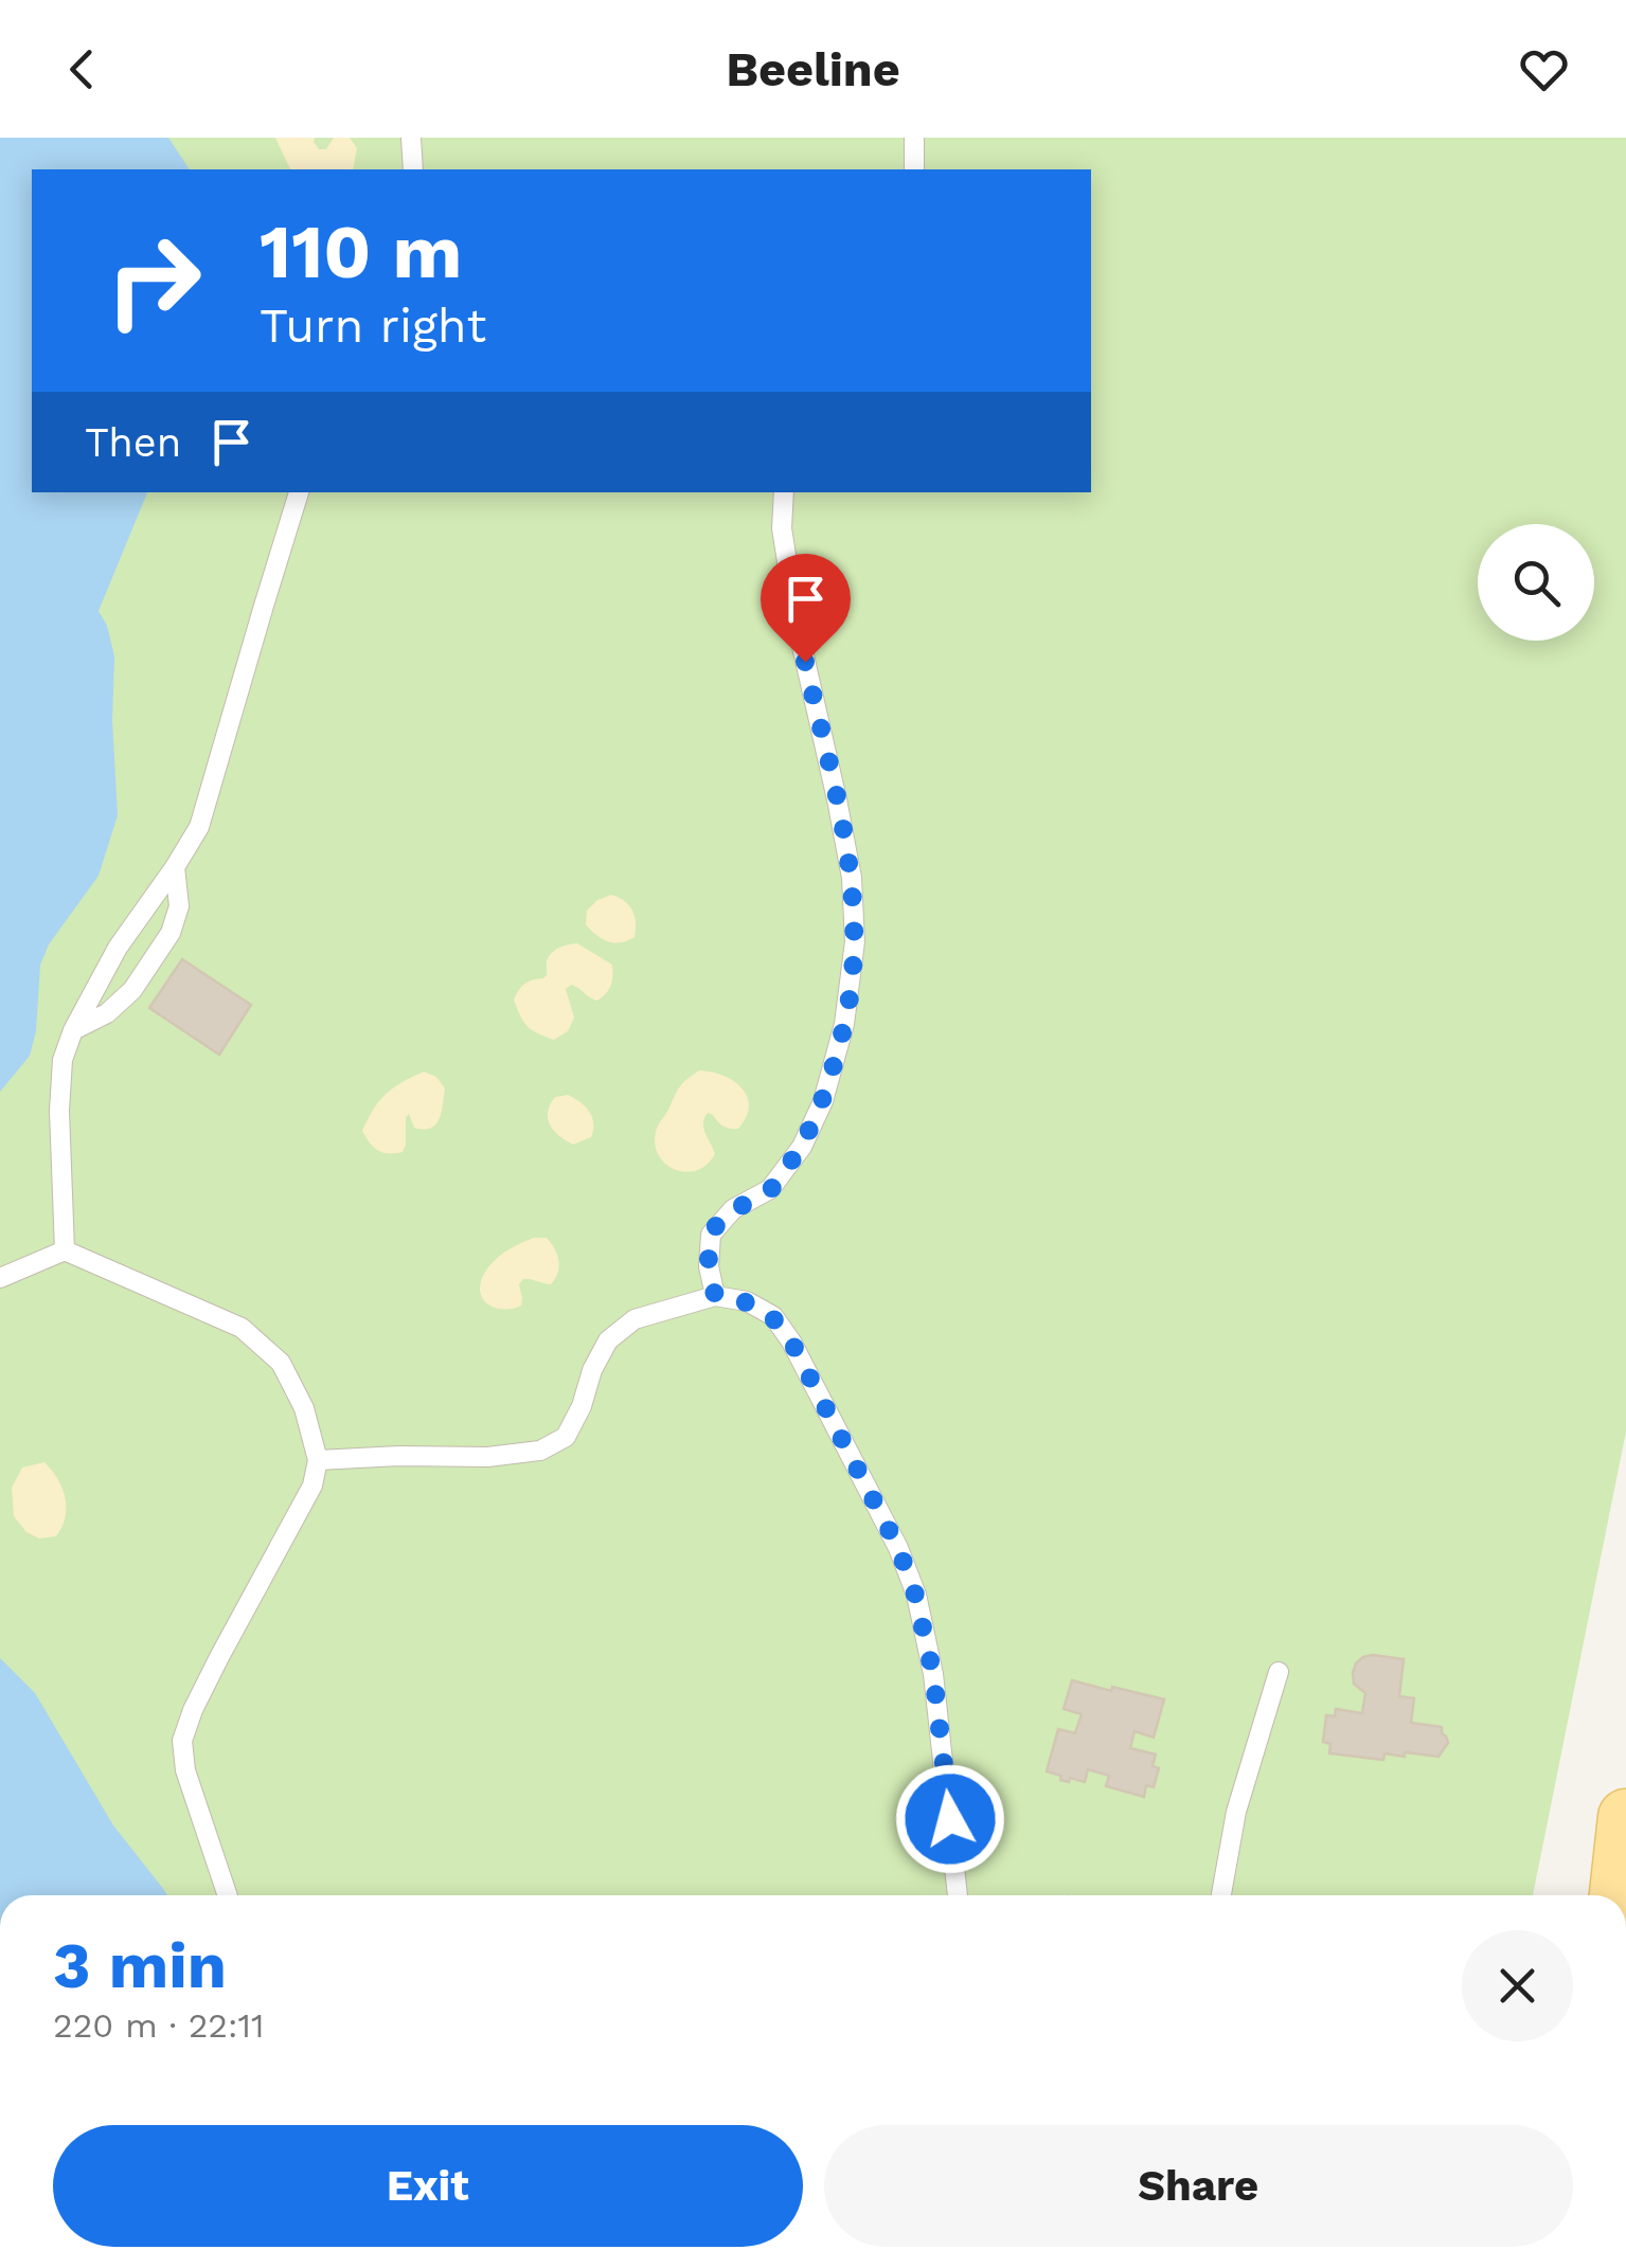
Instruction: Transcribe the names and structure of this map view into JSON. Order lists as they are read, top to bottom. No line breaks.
{"page":{"header":"Beeline","turn":["110 m","Turn right"],"then":"Then","heading":["3 min","220 m · 22:11"],"buttons":["Exit","Share"]}}
